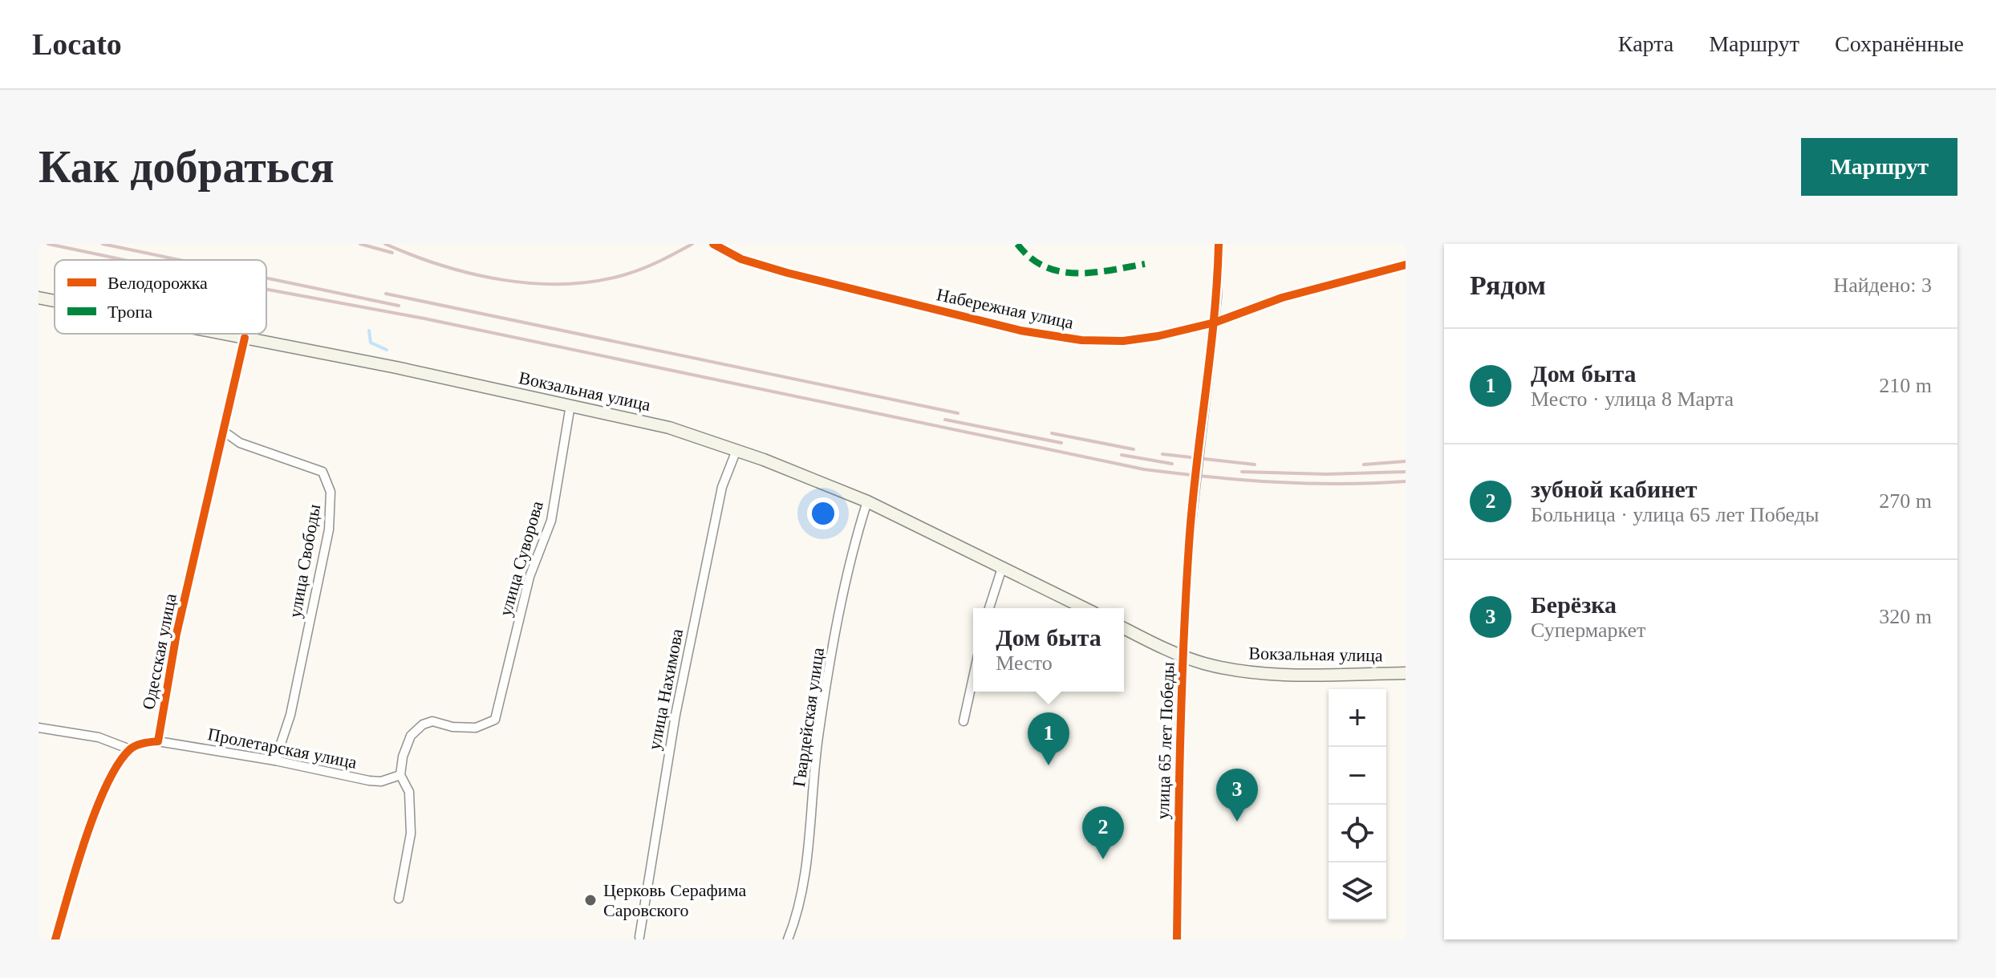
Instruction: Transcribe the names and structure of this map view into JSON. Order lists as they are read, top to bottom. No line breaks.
{"streets":{"main road":["Вокзальная улица"],"street":["Набережная улица","улица Суворова","улица Свободы","Одесская улица","улица Нахимова","Гвардейская улица","улица 65 лет Победы","Пролетарская улица"]},"crossings":[["Набережная улица","улица 65 лет Победы"],["Вокзальная улица","улица Суворова"],["Вокзальная улица","Одесская улица"],["Вокзальная улица","улица Нахимова"],["Вокзальная улица","Гвардейская улица"],["Вокзальная улица","улица 65 лет Победы"],["улица Суворова","Пролетарская улица"],["улица Свободы","Одесская улица"],["улица Свободы","Пролетарская улица"],["Одесская улица","Пролетарская улица"]],"places":["Церковь Серафима Саровского"],"legend":["Велодорожка","Тропа"],"page":{"header":"Locato","nav":["Карта","Маршрут","Сохранённые"],"buttons":"Маршрут","title":"Как добраться","heading":["Рядом","Найдено: 3"],"list":[{"mark":"1","name":"Дом быта","note":"Место · улица 8 Марта","value":"210 m"},{"mark":"2","name":"зубной кабинет","note":"Больница · улица 65 лет Победы","value":"270 m"},{"mark":"3","name":"Берёзка","note":"Супермаркет","value":"320 m"}],"popup":["Дом быта","Место"],"map_buttons":["+","−"],"pins":["1","3","2"]}}
